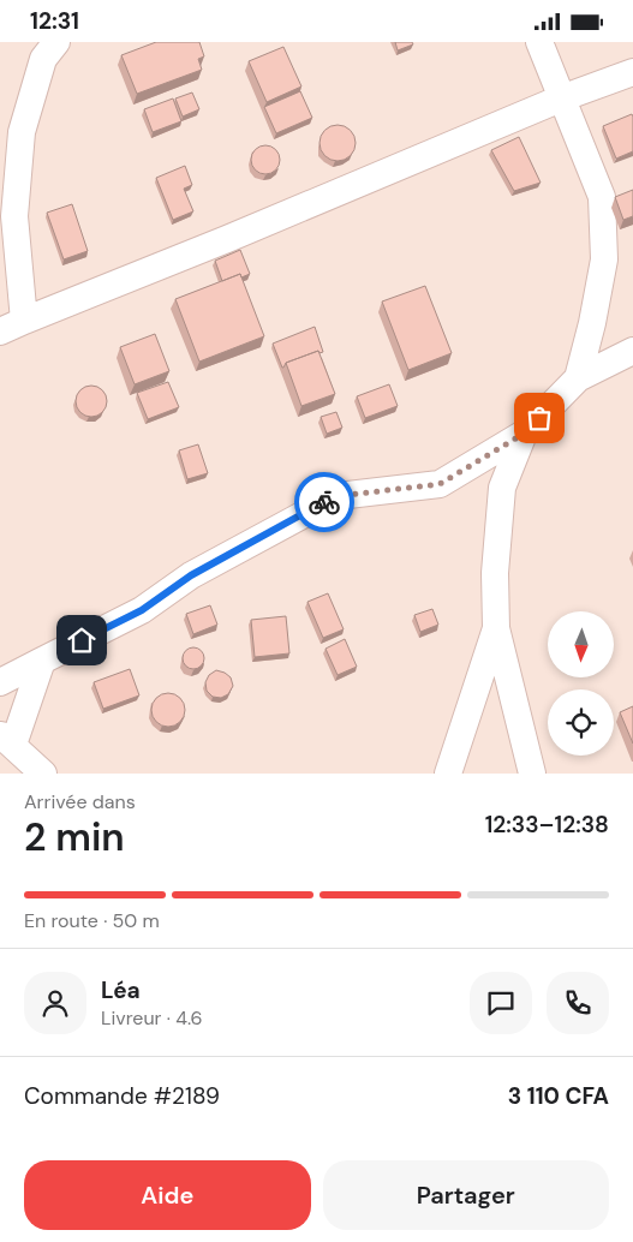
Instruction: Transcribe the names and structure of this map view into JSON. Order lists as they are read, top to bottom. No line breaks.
{"north":"bottom","page":{"status":"12:31","heading":["2 min","Arrivée dans","12:33–12:38"],"panel":["Léa","Livreur · 4.6","Commande #2189","3 110 CFA"],"bar":"En route · 50 m","buttons":["Aide","Partager"]}}
